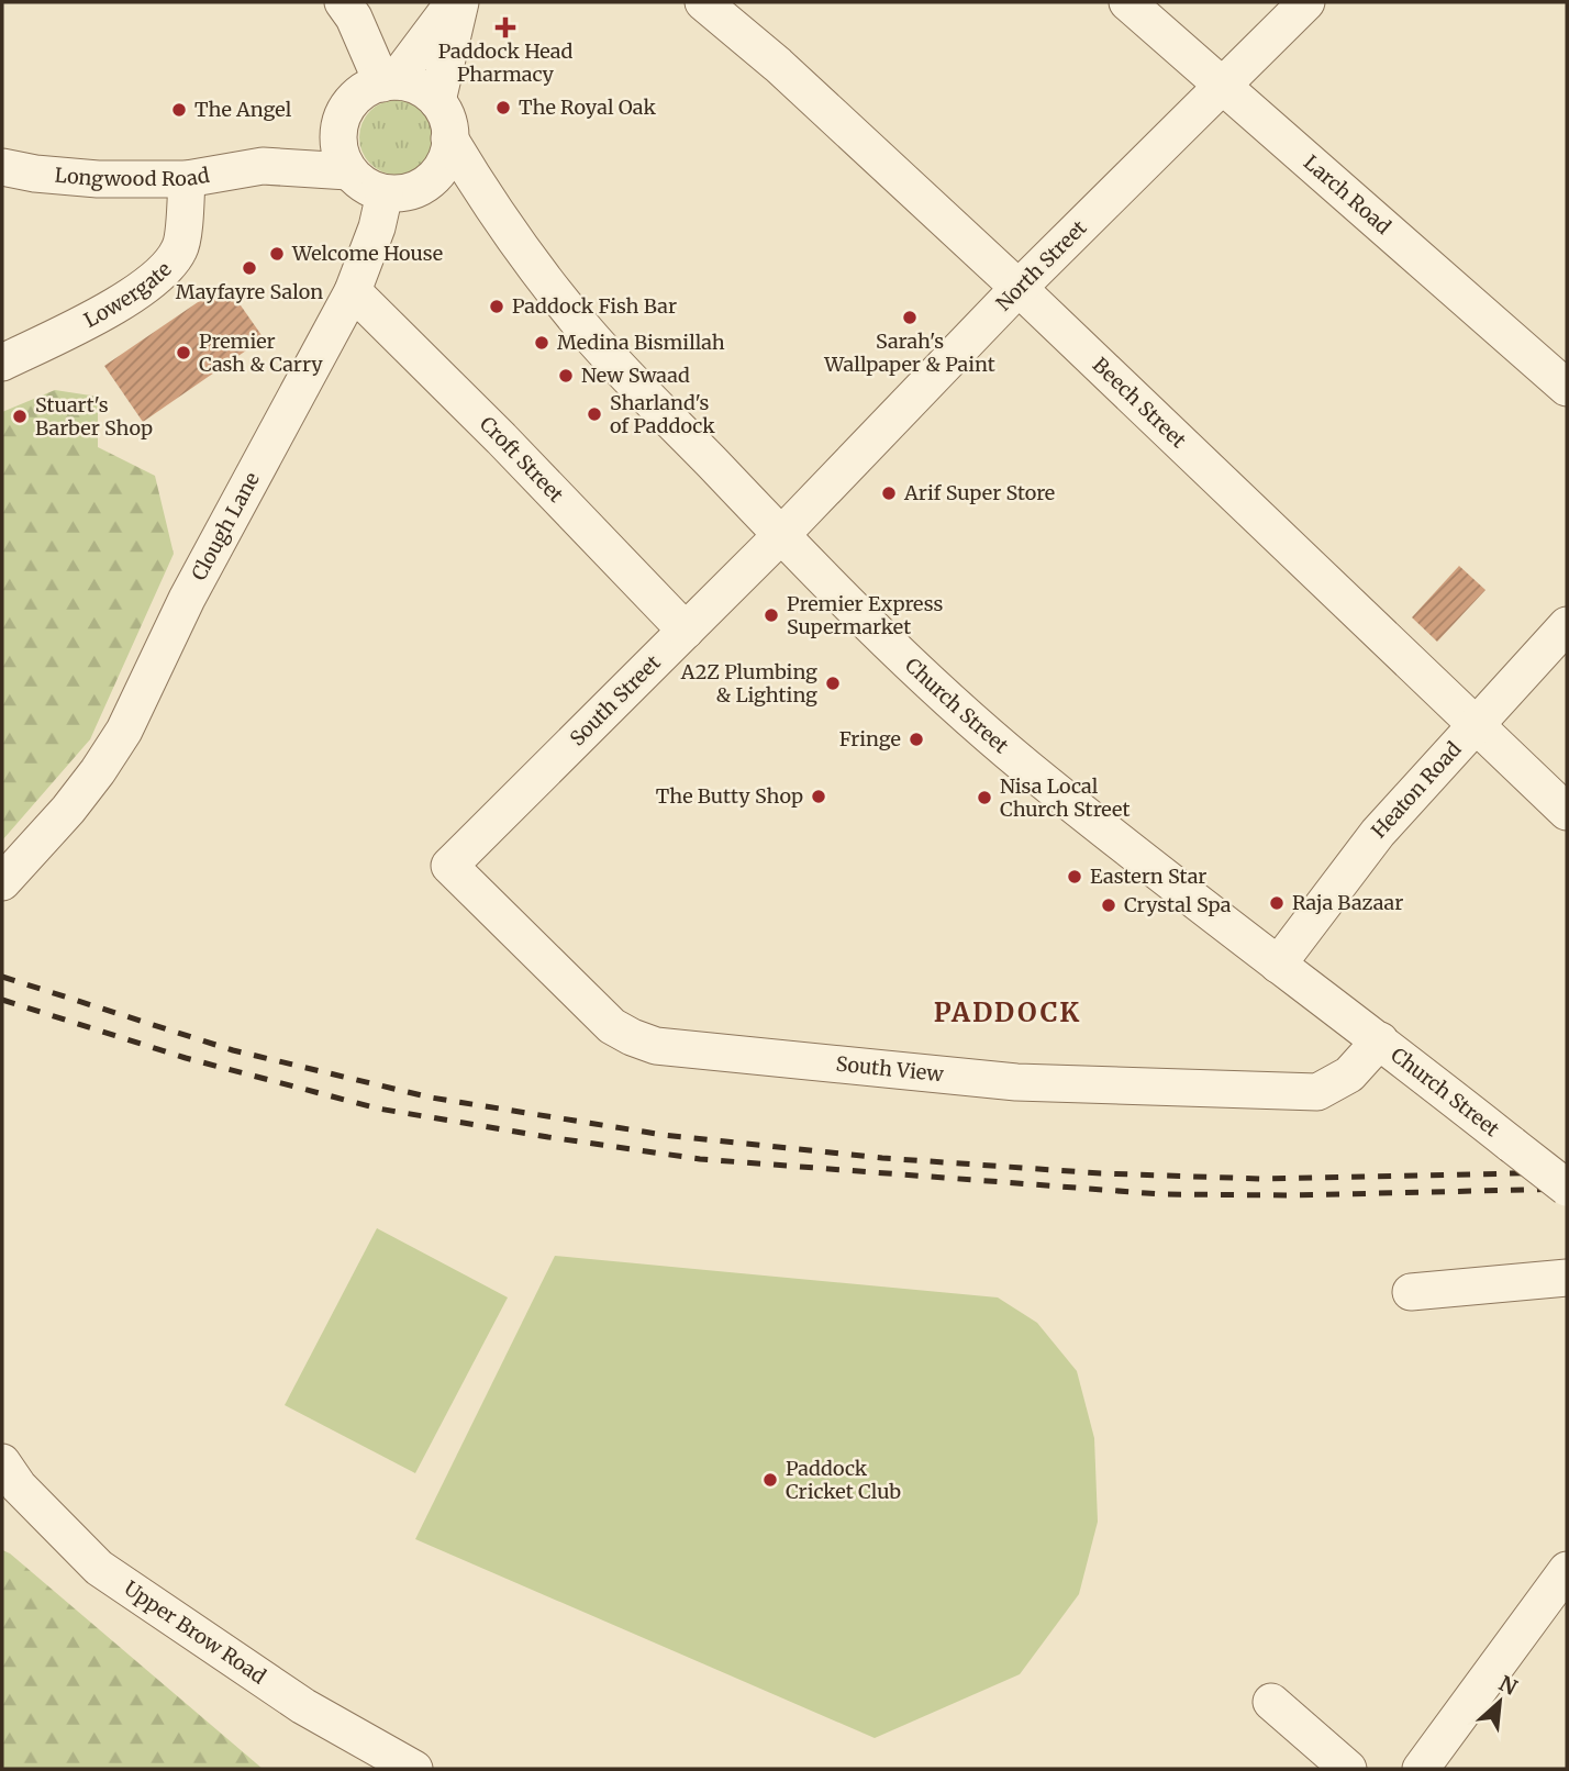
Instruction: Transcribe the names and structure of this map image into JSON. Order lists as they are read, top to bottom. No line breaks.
{"streets":{"street":["Longwood Road","Larch Road","North Street","Lowergate","Beech Street","Croft Street","Clough Lane","South Street","Church Street","Heaton Road","South View","Upper Brow Road"]},"crossings":[["Longwood Road","Lowergate"],["Longwood Road","Clough Lane"],["Longwood Road","Church Street"],["Larch Road","North Street"],["North Street","Beech Street"],["North Street","South Street"],["North Street","Church Street"],["Beech Street","Heaton Road"],["Croft Street","Clough Lane"],["Croft Street","South Street"],["Clough Lane","Church Street"],["South Street","Church Street"],["South Street","South View"],["Church Street","Heaton Road"],["Church Street","South View"]],"districts":["PADDOCK"],"places":{"health":["Paddock Head Pharmacy"],"other":["The Royal Oak","The Angel","Welcome House","Mayfayre Salon","Paddock Fish Bar","Sarah's Wallpaper & Paint","Medina Bismillah","Premier Cash & Carry","New Swaad","Sharland's of Paddock","Stuart's Barber Shop","Arif Super Store","Premier Express Supermarket","A2Z Plumbing & Lighting","Fringe","The Butty Shop","Nisa Local Church Street","Eastern Star","Raja Bazaar","Crystal Spa","Paddock Cricket Club"]},"north":"top right"}
